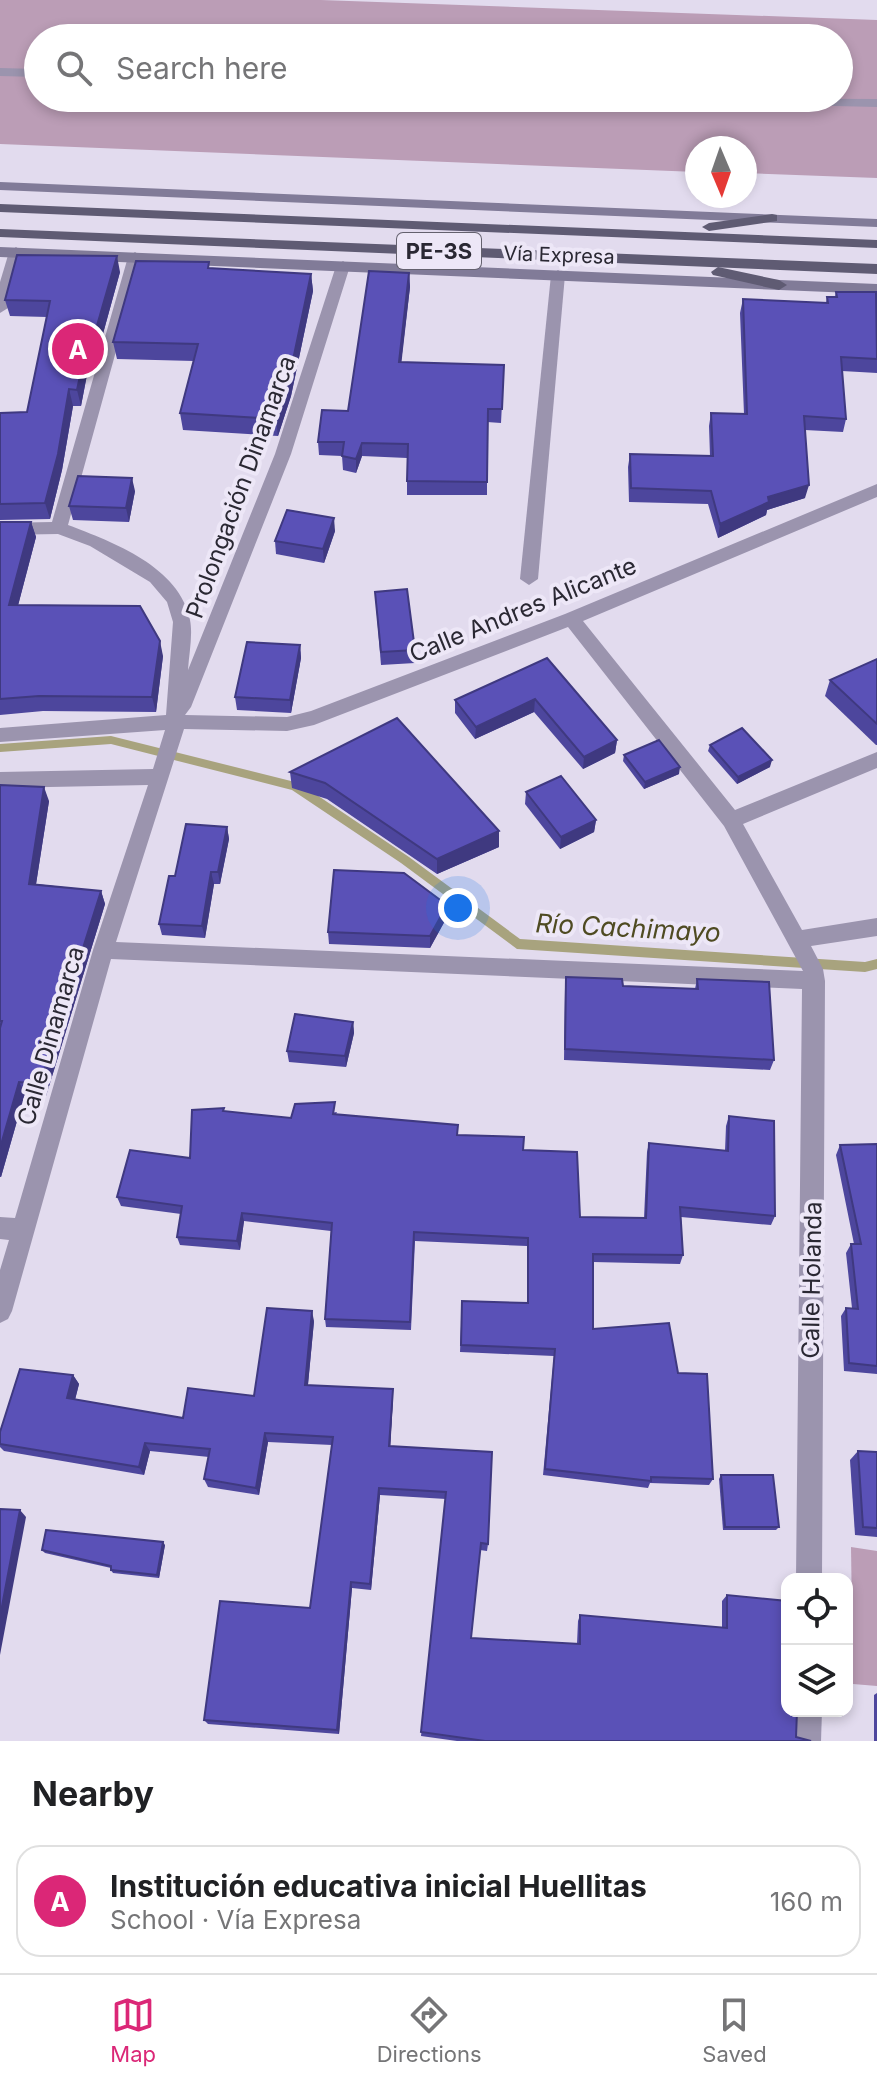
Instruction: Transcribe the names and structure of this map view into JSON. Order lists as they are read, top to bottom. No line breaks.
{"streets":{"main road":["PE-3S","Vía Expresa"],"street":["Prolongación Dinamarca","Calle Andres Alicante","Calle Dinamarca","Calle Holanda"]},"crossings":[["Vía Expresa","Prolongación Dinamarca"],["Prolongación Dinamarca","Calle Andres Alicante"],["Prolongación Dinamarca","Calle Dinamarca"],["Calle Andres Alicante","Calle Dinamarca"]],"water":["Río Cachimayo"],"north":"bottom","page":{"search":"Search here","pins":"A","heading":"Nearby","list":[{"mark":"A","name":"Institución educativa inicial Huellitas","note":"School · Vía Expresa","value":"160 m"}],"nav":["Map","Directions","Saved"]}}
